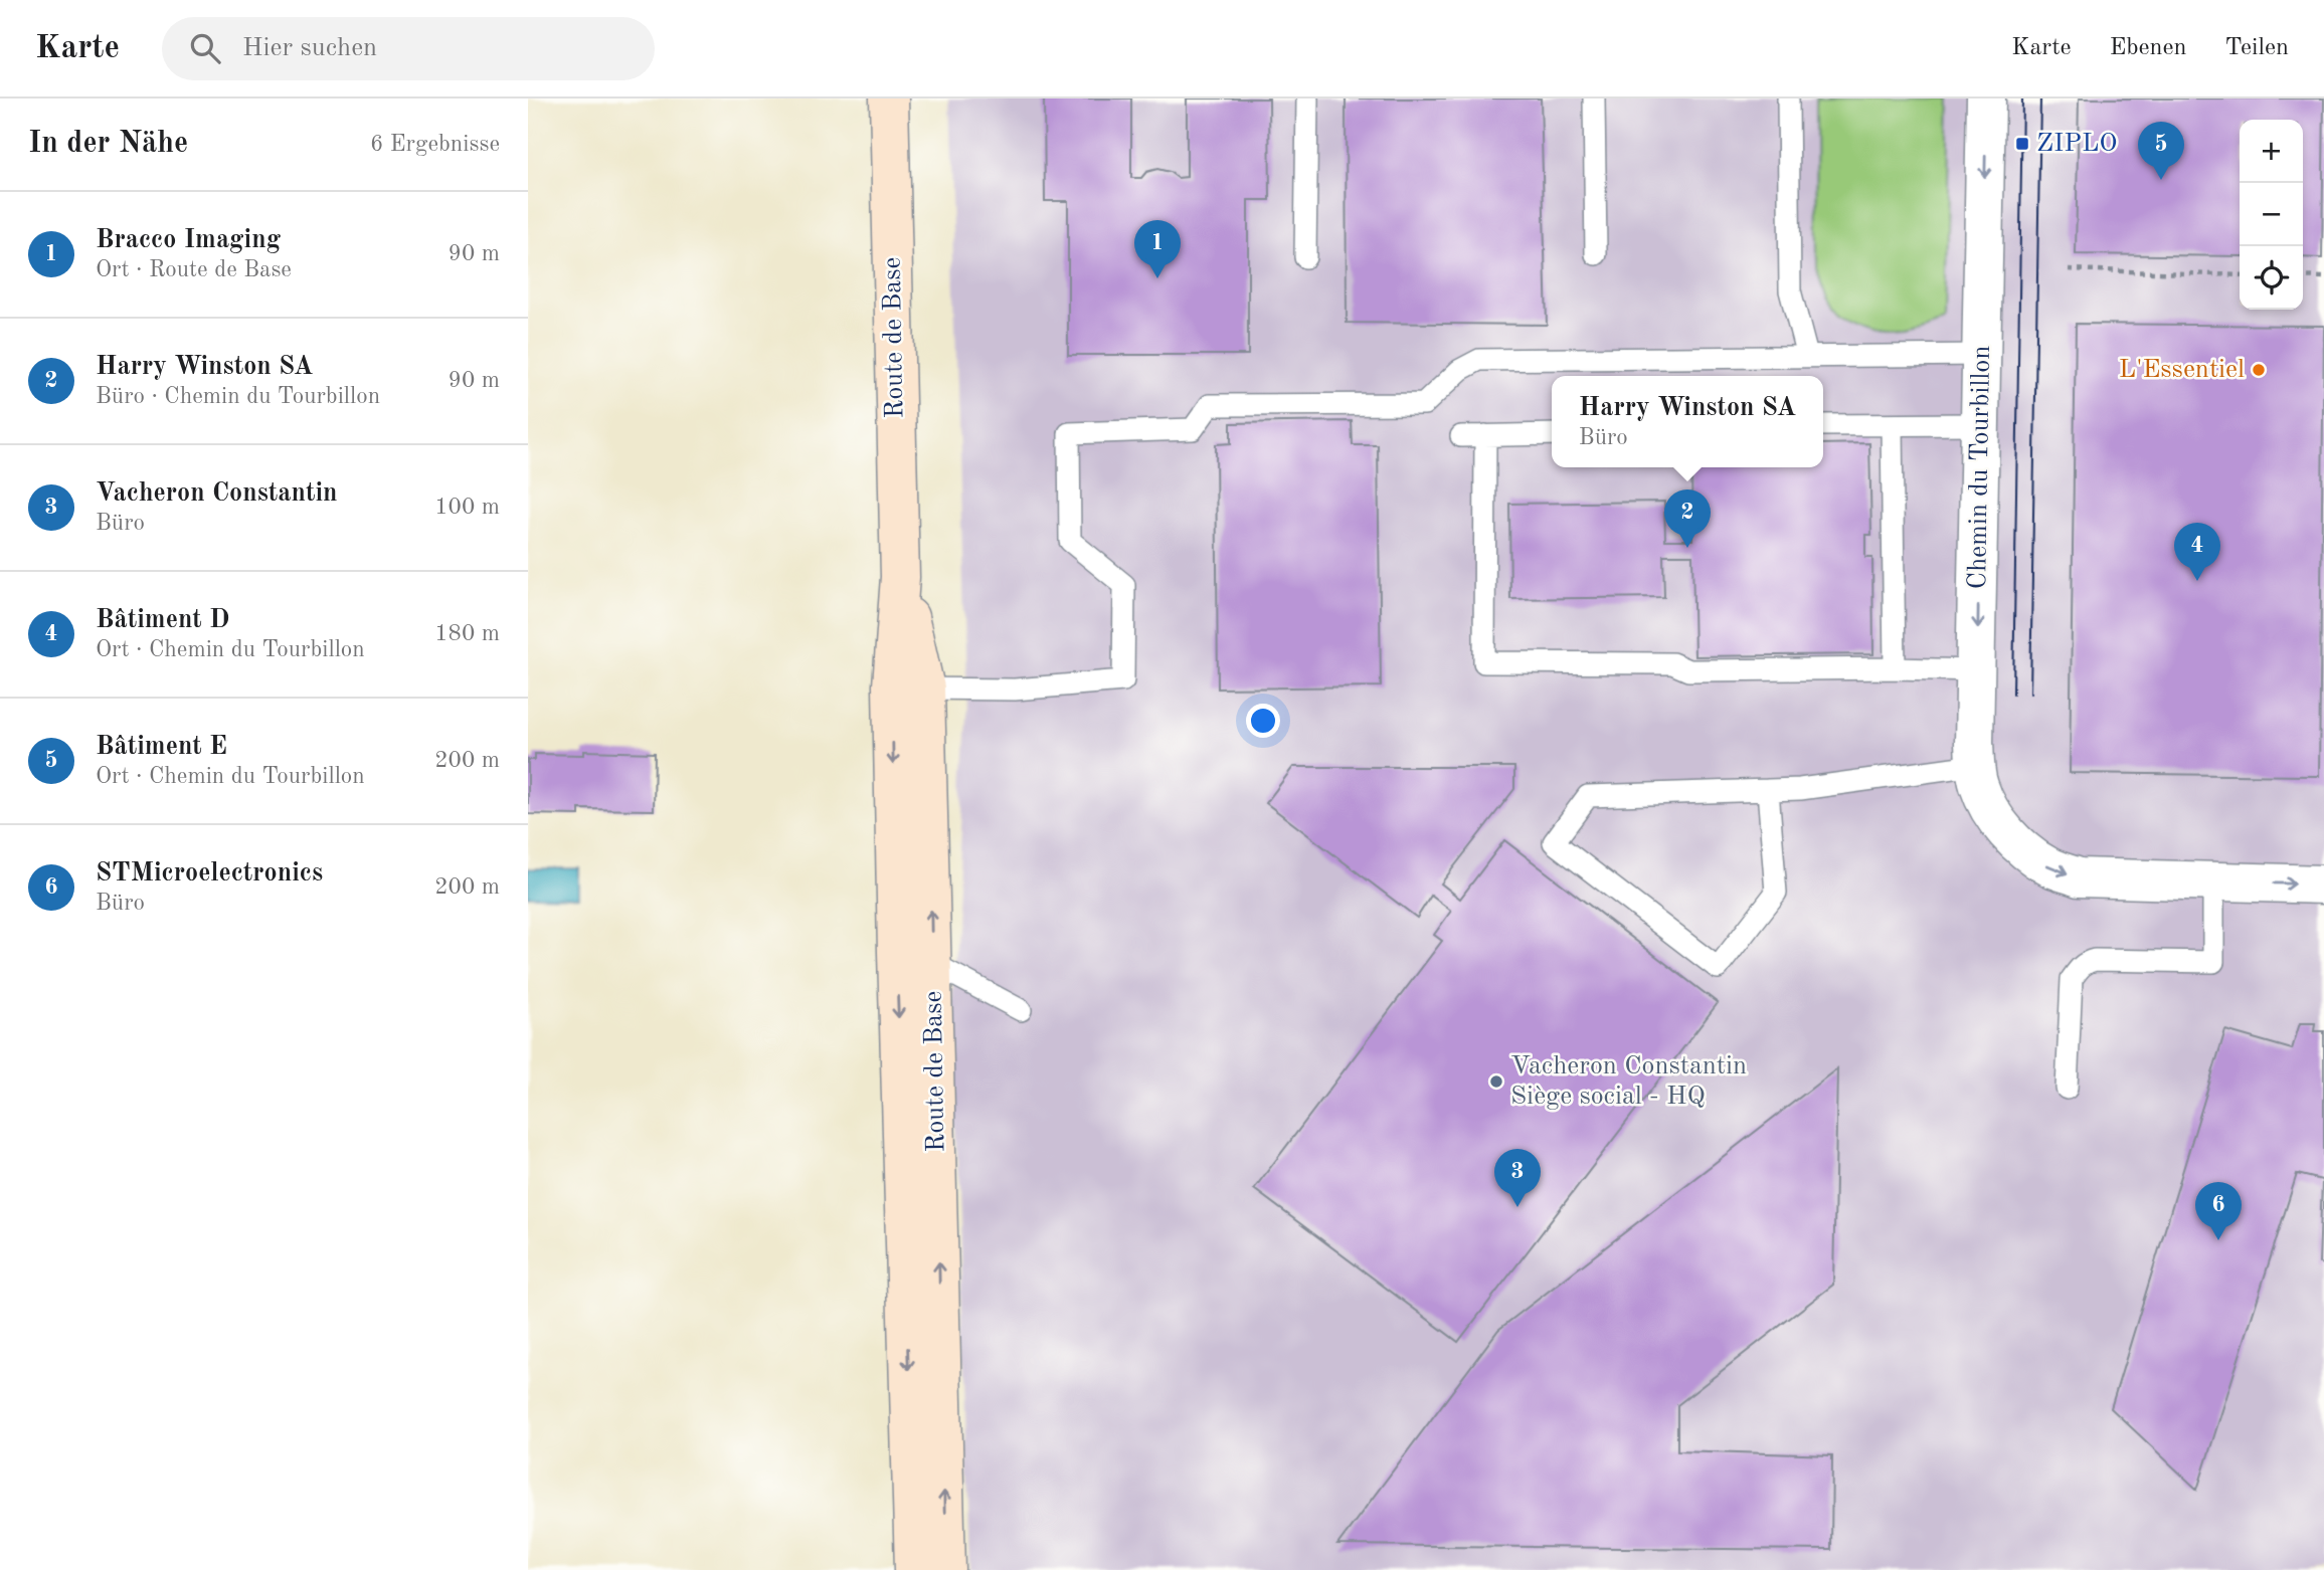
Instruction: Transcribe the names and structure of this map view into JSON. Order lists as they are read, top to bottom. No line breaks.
{"streets":{"street":["Route de Base","Chemin du Tourbillon"]},"places":{"transit":["ZIPLO"],"other":["L'Essentiel","Vacheron Constantin Siège social - HQ"]},"page":{"header":"Karte","search":"Hier suchen","nav":["Karte","Ebenen","Teilen"],"heading":["In der Nähe","6 Ergebnisse"],"map_buttons":["+","−"],"pins":["5","1","2","4","3","6"],"list":[{"mark":"1","name":"Bracco Imaging","note":"Ort · Route de Base","value":"90 m"},{"mark":"2","name":"Harry Winston SA","note":"Büro · Chemin du Tourbillon","value":"90 m"},{"mark":"3","name":"Vacheron Constantin","note":"Büro","value":"100 m"},{"mark":"4","name":"Bâtiment D","note":"Ort · Chemin du Tourbillon","value":"180 m"},{"mark":"5","name":"Bâtiment E","note":"Ort · Chemin du Tourbillon","value":"200 m"},{"mark":"6","name":"STMicroelectronics","note":"Büro","value":"200 m"}],"popup":["Harry Winston SA","Büro"]}}
